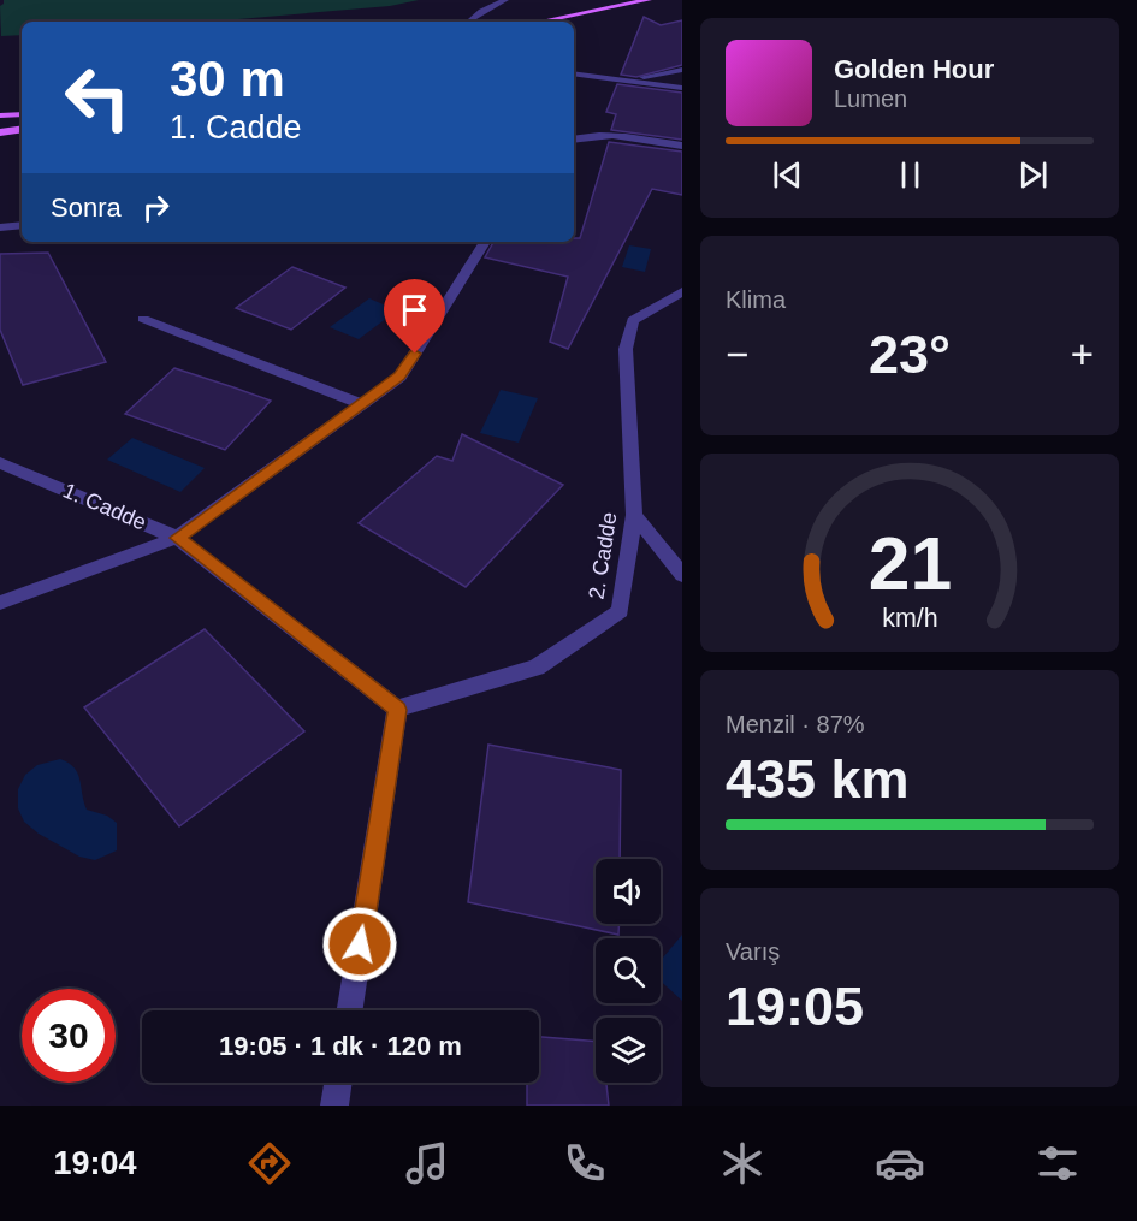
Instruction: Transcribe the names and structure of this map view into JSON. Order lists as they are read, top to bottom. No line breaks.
{"streets":{"street":["1. Cadde","2. Cadde"]},"crossings":[["1. Cadde","2. Cadde"]],"page":{"turn":["30 m","1. Cadde"],"song":["Golden Hour","Lumen"],"then":"Sonra","tile":["Klima",["Menzil · 87%","435 km"],["Varış","19:05"]],"heat":["−","23°","+"],"limit":"30","trip":"19:05 · 1 dk · 120 m","tabs":"19:04","gauge":["21","km/h"]}}
